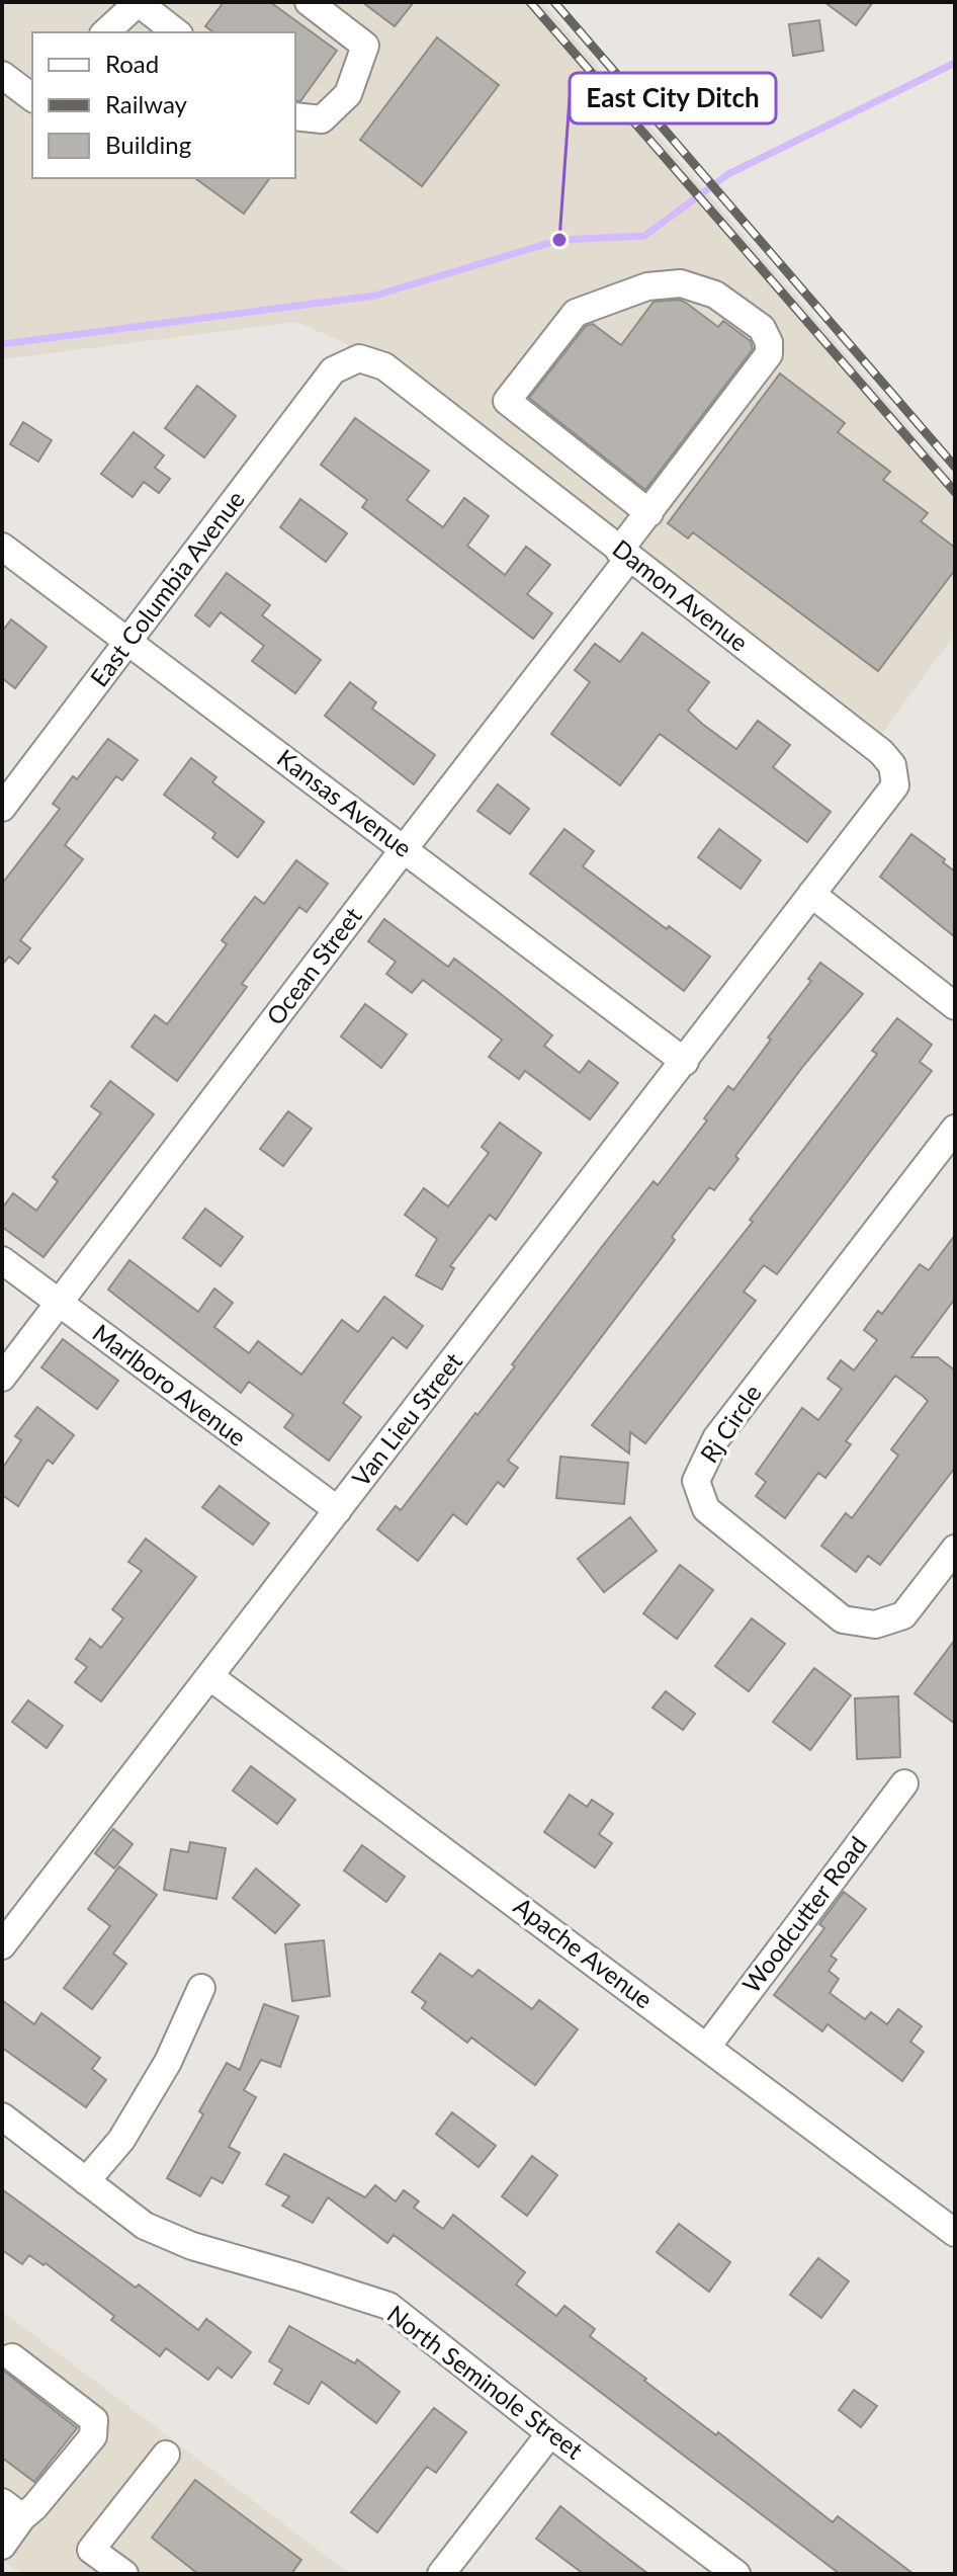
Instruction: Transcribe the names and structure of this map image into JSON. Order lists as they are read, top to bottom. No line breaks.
{"streets":{"street":["East Columbia Avenue","Damon Avenue","Kansas Avenue","Ocean Street","Marlboro Avenue","Van Lieu Street","Rj Circle","Woodcutter Road","Apache Avenue","North Seminole Street"]},"crossings":[["East Columbia Avenue","Damon Avenue"],["East Columbia Avenue","Kansas Avenue"],["Damon Avenue","Ocean Street"],["Damon Avenue","Van Lieu Street"],["Kansas Avenue","Ocean Street"],["Kansas Avenue","Van Lieu Street"],["Ocean Street","Marlboro Avenue"],["Marlboro Avenue","Van Lieu Street"],["Van Lieu Street","Apache Avenue"],["Woodcutter Road","Apache Avenue"]],"places":["East City Ditch"],"legend":["Road","Railway","Building"]}
